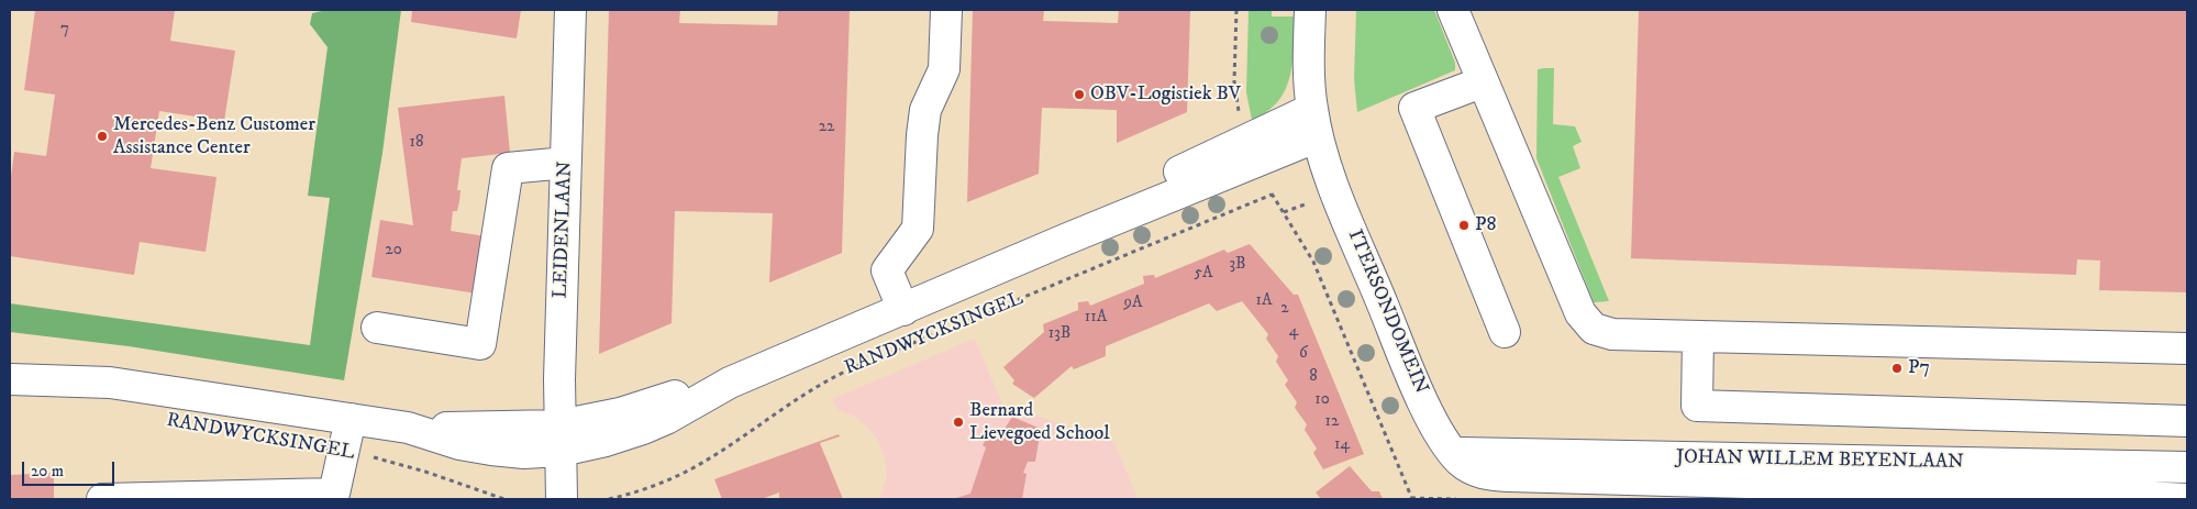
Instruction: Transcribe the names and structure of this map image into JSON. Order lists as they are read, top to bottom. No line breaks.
{"streets":{"street":["LEIDENLAAN","ITERSONDOMEIN","RANDWYCKSINGEL","JOHAN WILLEM BEYENLAAN"]},"crossings":[["LEIDENLAAN","RANDWYCKSINGEL"],["ITERSONDOMEIN","RANDWYCKSINGEL"],["ITERSONDOMEIN","JOHAN WILLEM BEYENLAAN"]],"places":["OBV-Logistiek BV","Mercedes-Benz Customer Assistance Center","P8","P7","Bernard Lievegoed School"],"house_numbers":["7","22","18","20","3B","5A","1A","9A","2","11A","4","13B","6","8","10","12","14"],"scale_bar":"20 m"}
